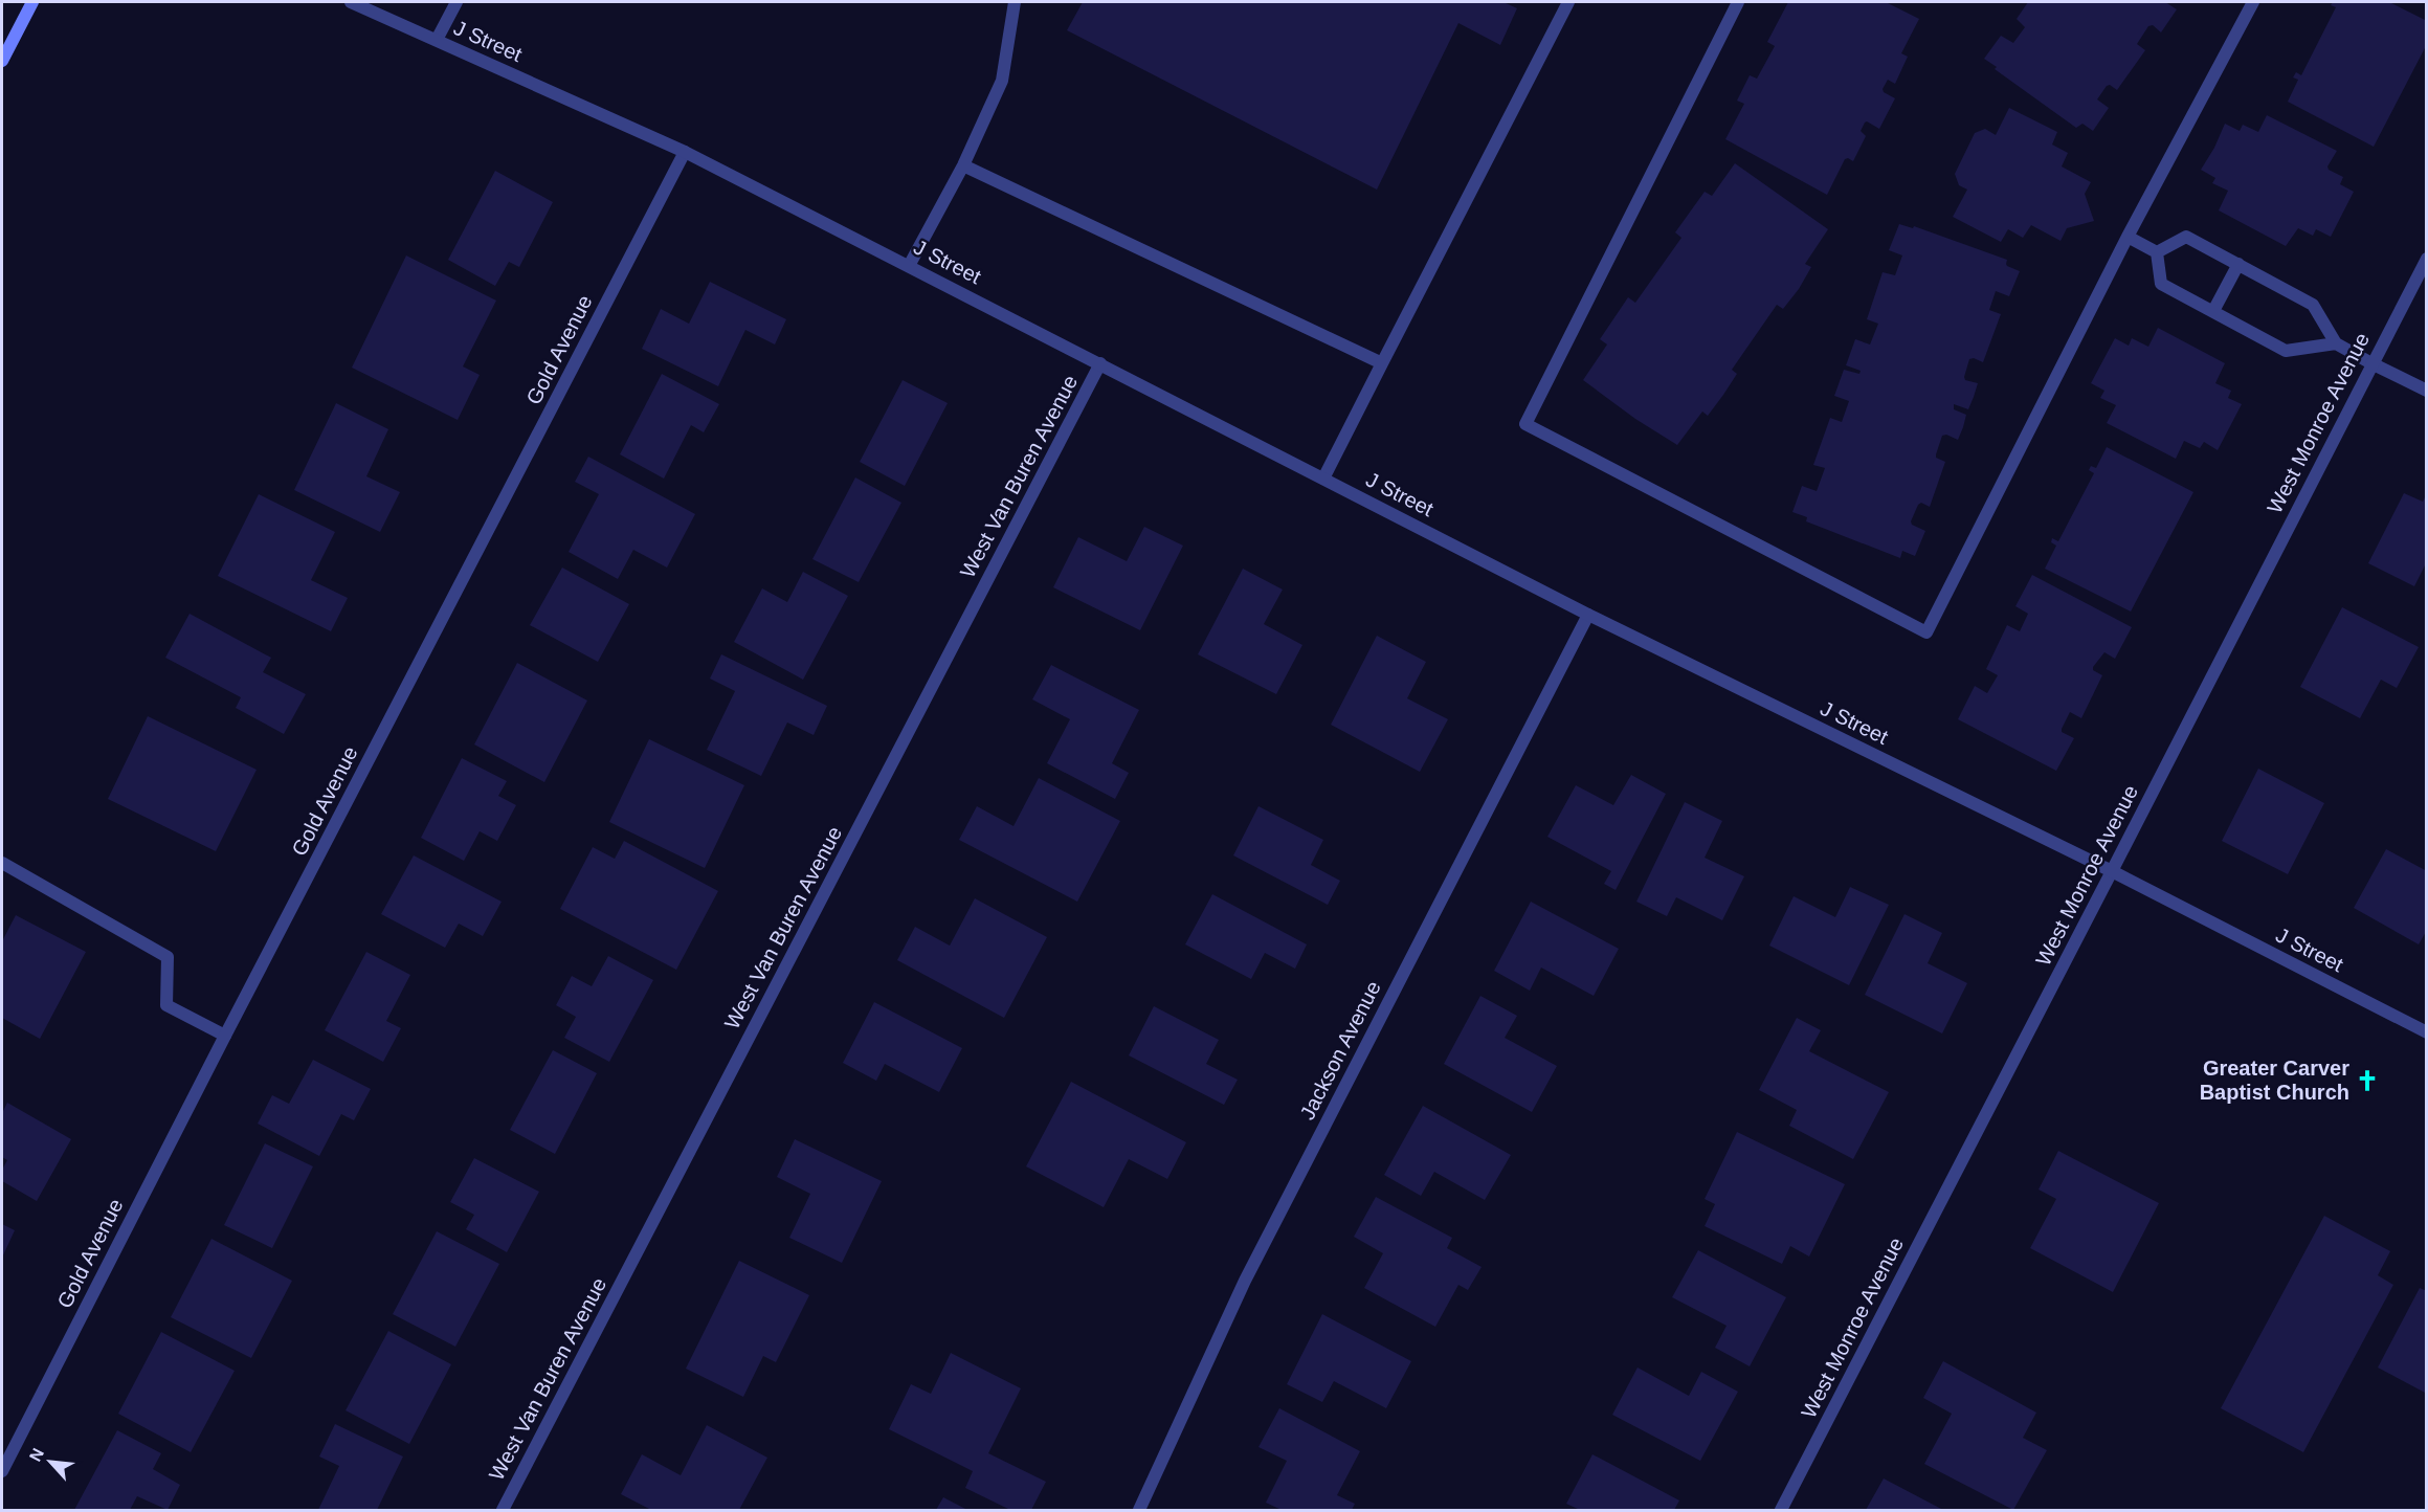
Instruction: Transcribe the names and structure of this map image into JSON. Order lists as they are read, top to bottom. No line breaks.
{"streets":{"street":["J Street","Gold Avenue","West Monroe Avenue","West Van Buren Avenue","Jackson Avenue"]},"crossings":[["J Street","Gold Avenue"],["J Street","West Monroe Avenue"],["J Street","West Van Buren Avenue"],["J Street","Jackson Avenue"]],"places":{"church":["Greater Carver Baptist Church"]},"north":"top left"}
